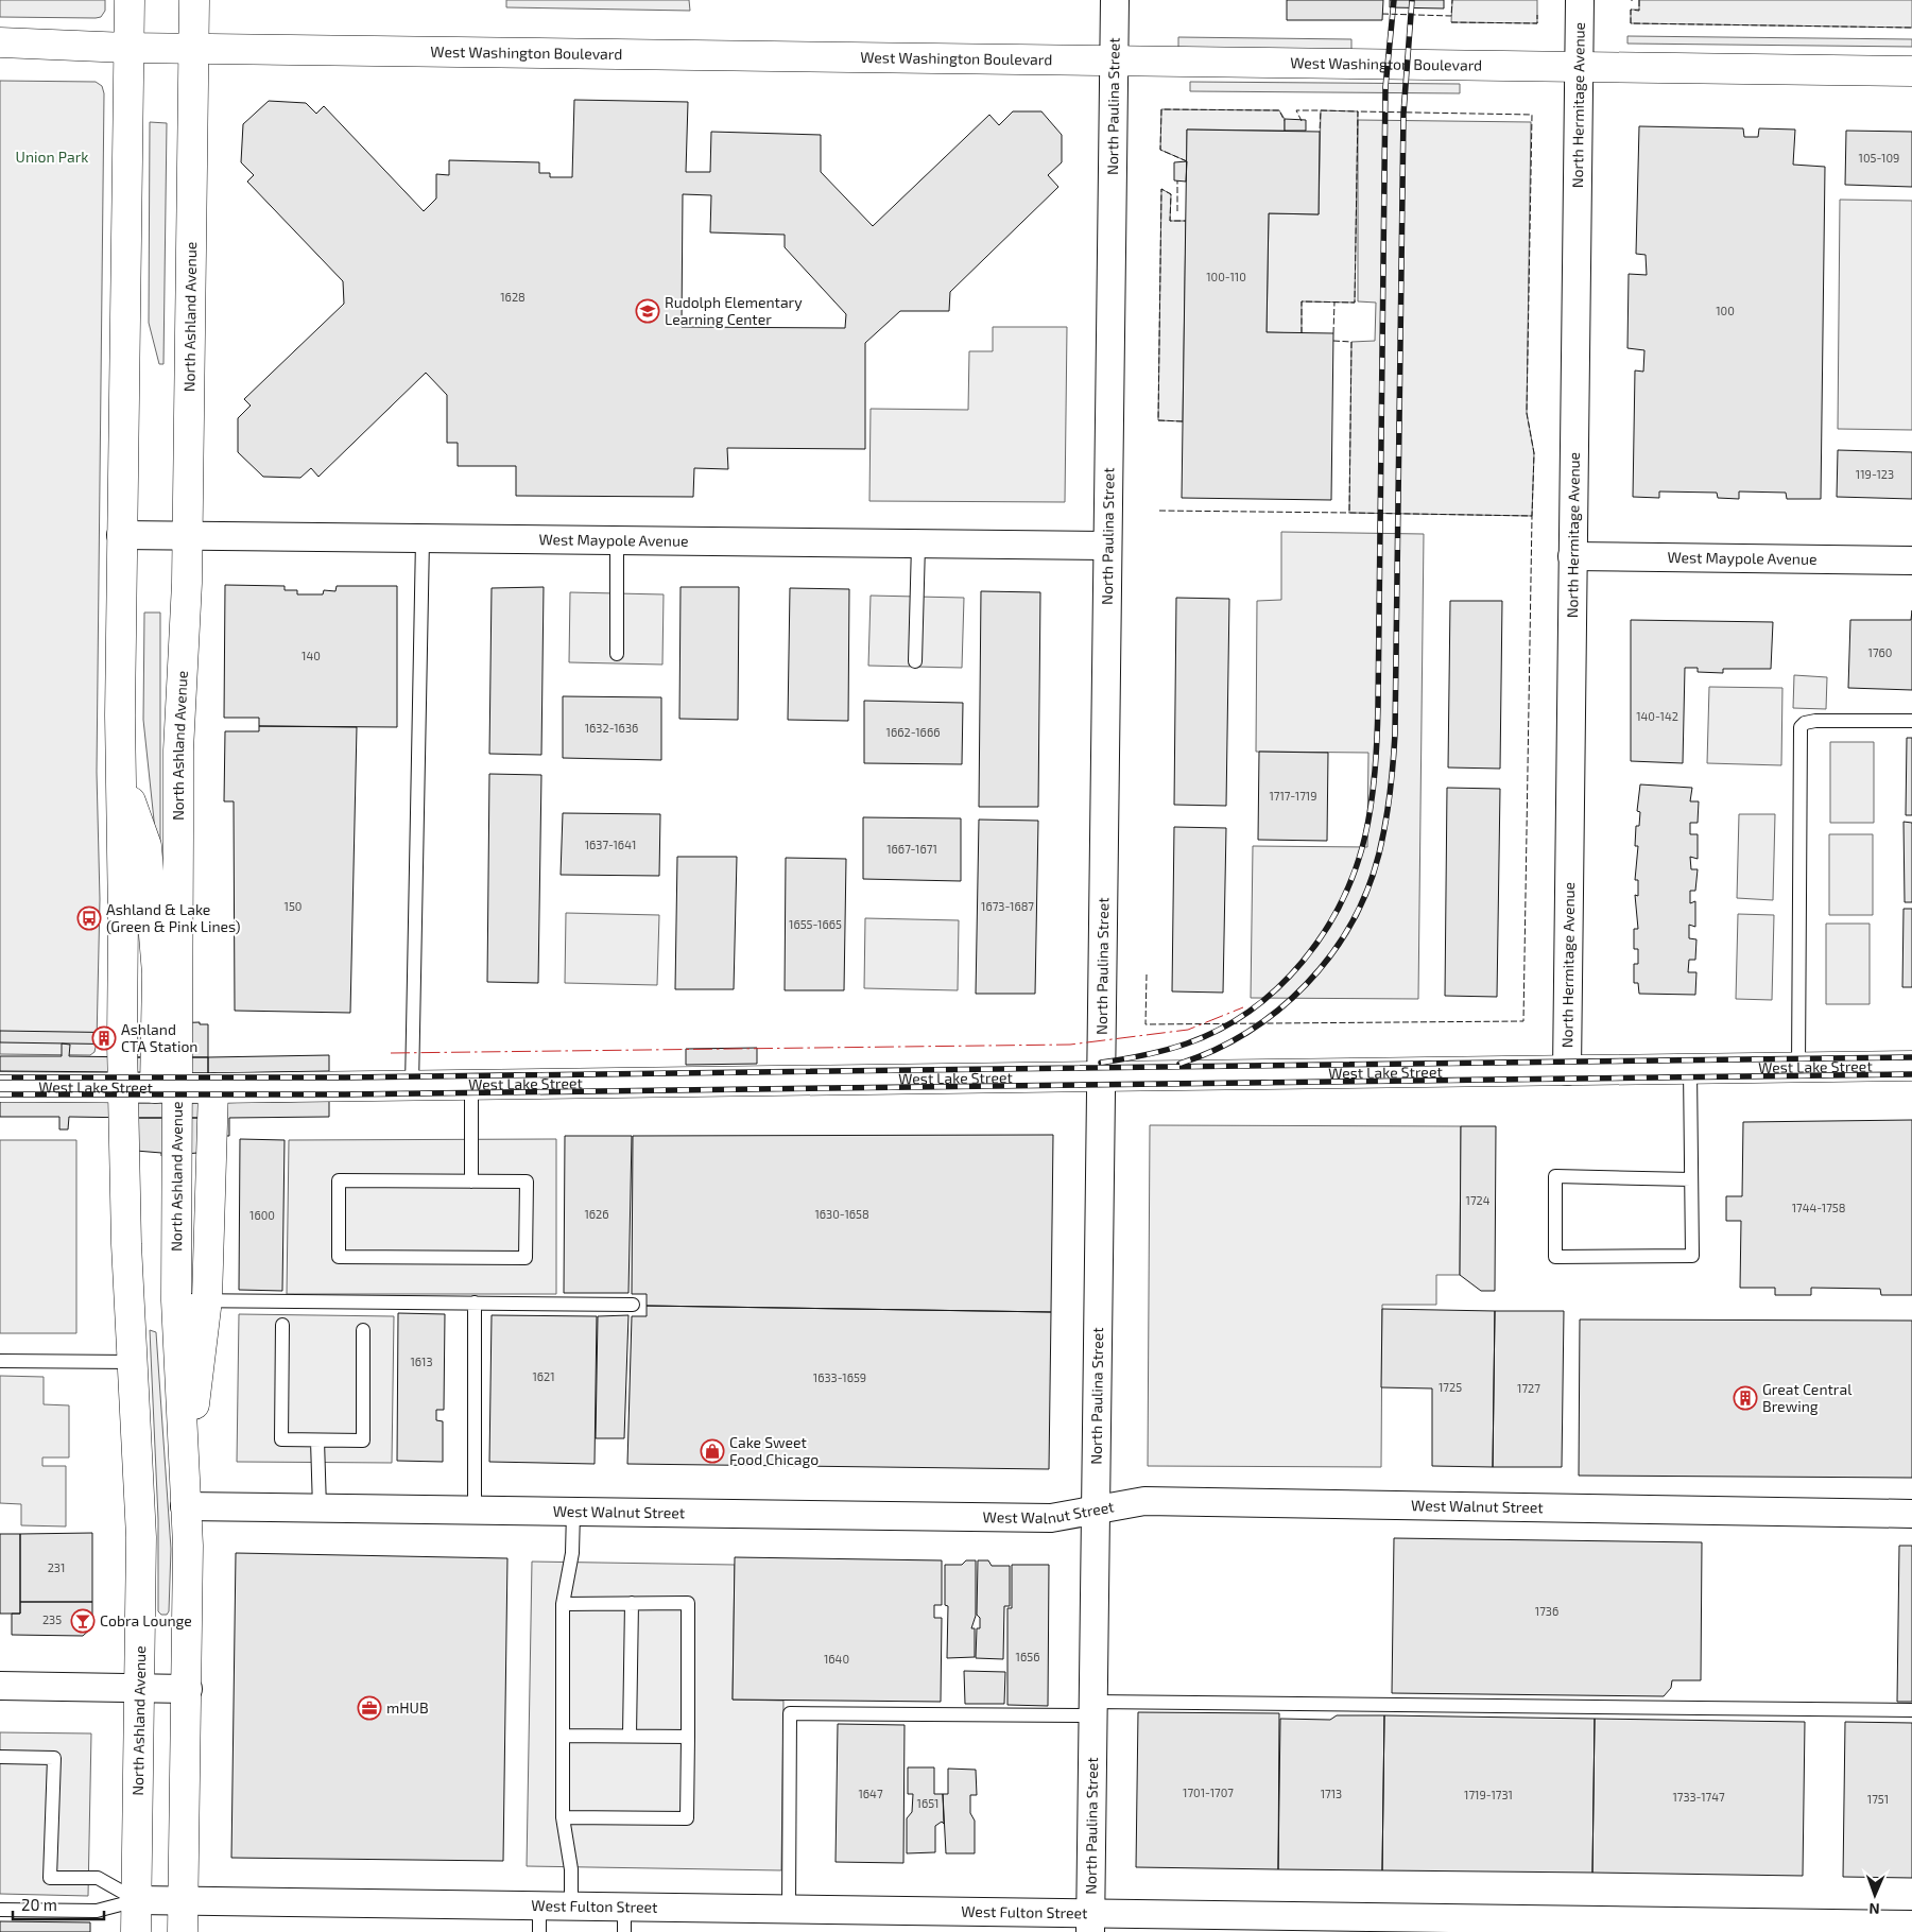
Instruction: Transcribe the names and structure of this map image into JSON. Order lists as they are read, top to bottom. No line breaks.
{"streets":{"main road":["West Washington Boulevard","North Ashland Avenue","West Lake Street"],"street":["North Paulina Street","North Hermitage Avenue","West Maypole Avenue","West Walnut Street","West Fulton Street"]},"crossings":[["West Washington Boulevard","North Paulina Street"],["West Washington Boulevard","North Hermitage Avenue"],["West Washington Boulevard","North Ashland Avenue"],["North Paulina Street","West Maypole Avenue"],["North Paulina Street","West Lake Street"],["North Paulina Street","West Walnut Street"],["North Paulina Street","West Fulton Street"],["North Hermitage Avenue","West Maypole Avenue"],["North Hermitage Avenue","West Lake Street"],["North Ashland Avenue","West Maypole Avenue"],["North Ashland Avenue","West Lake Street"],["North Ashland Avenue","West Walnut Street"],["North Ashland Avenue","West Fulton Street"]],"parks":["Union Park"],"places":{"school or university":["Rudolph Elementary Learning Center"],"bus stop":["Ashland & Lake (Green & Pink Lines)"],"building":["Ashland CTA Station","Great Central Brewing"],"shop":["Cake Sweet Food Chicago"],"bar":["Cobra Lounge"],"office":["mHUB"]},"house_numbers":["105-109","100-110","1628","100","119-123","1760","140","140-142","1632-1636","1662-1666","1717-1719","1637-1641","1667-1671","150","1673-1687","1655-1665","1724","1744-1758","1626","1630-1658","1600","1613","1621","1633-1659","1725","1727","231","1736","235","1656","1640","1701-1707","1647","1713","1719-1731","1733-1747","1751","1651"],"scale_bar":"20 m","north":"bottom"}
